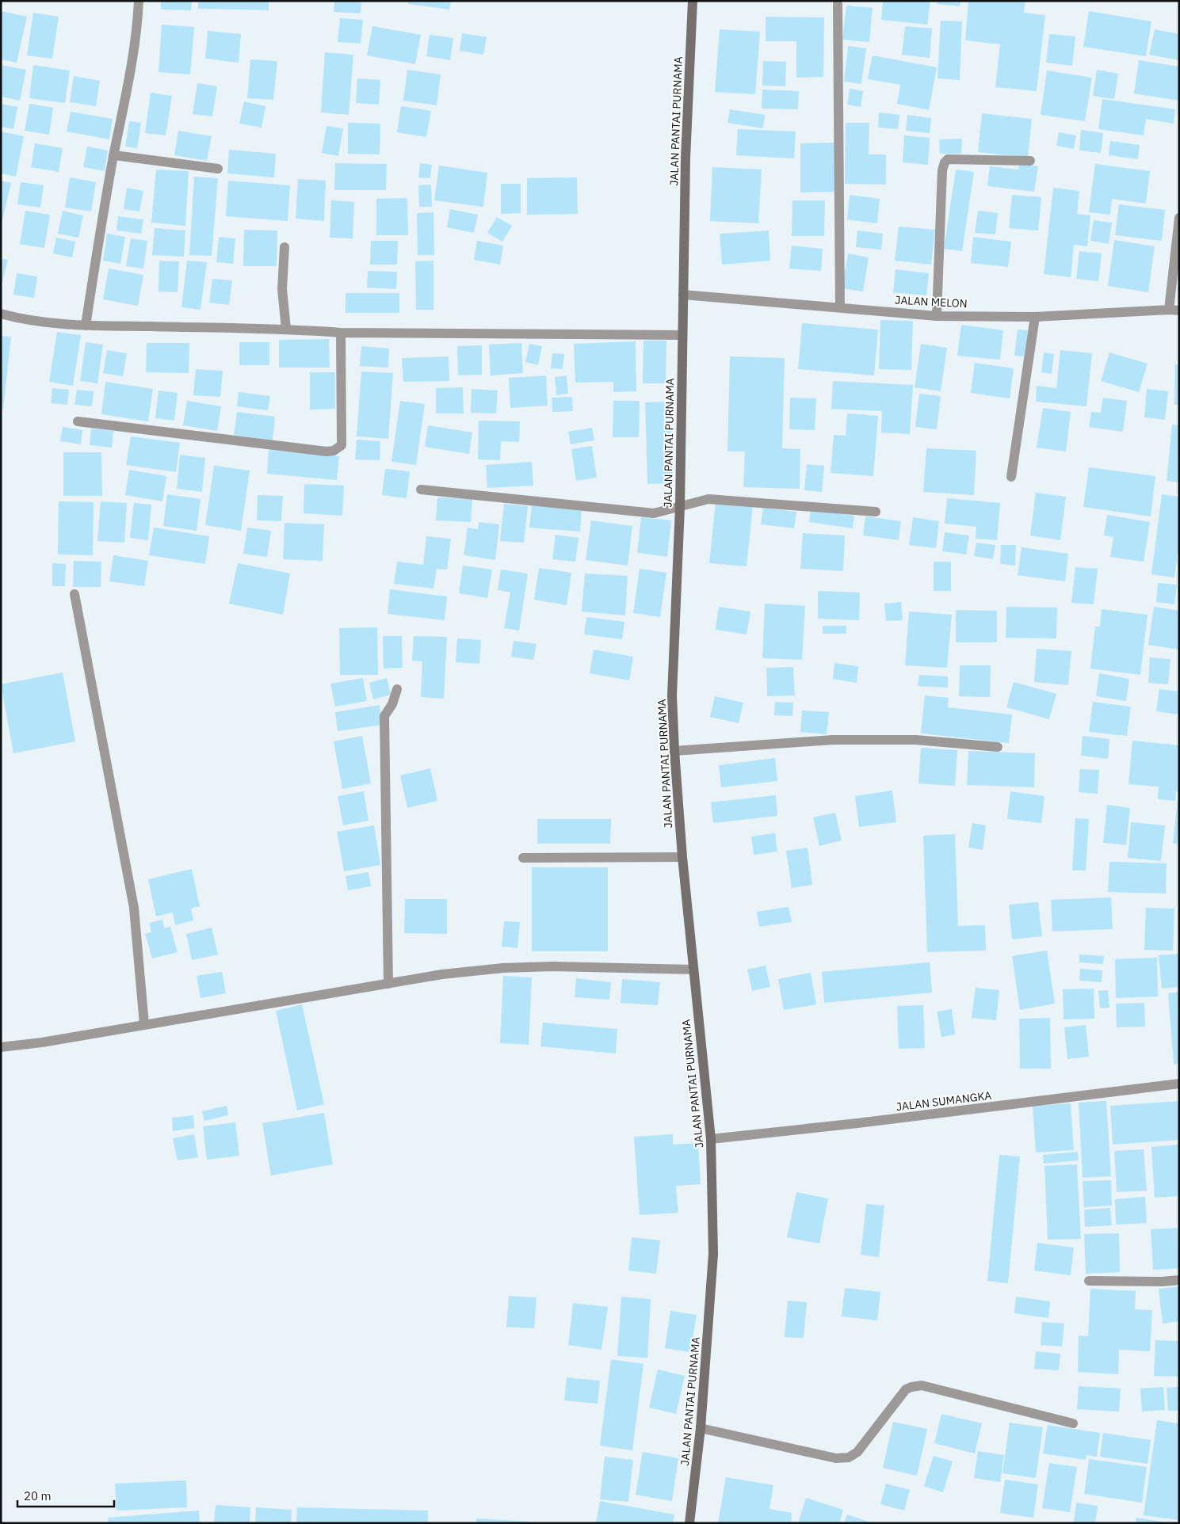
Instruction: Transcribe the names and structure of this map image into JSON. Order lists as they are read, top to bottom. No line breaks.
{"streets":{"street":["JALAN PANTAI PURNAMA","JALAN MELON","JALAN SUMANGKA"]},"crossings":[["JALAN PANTAI PURNAMA","JALAN MELON"],["JALAN PANTAI PURNAMA","JALAN SUMANGKA"]],"scale_bar":"20 m"}
